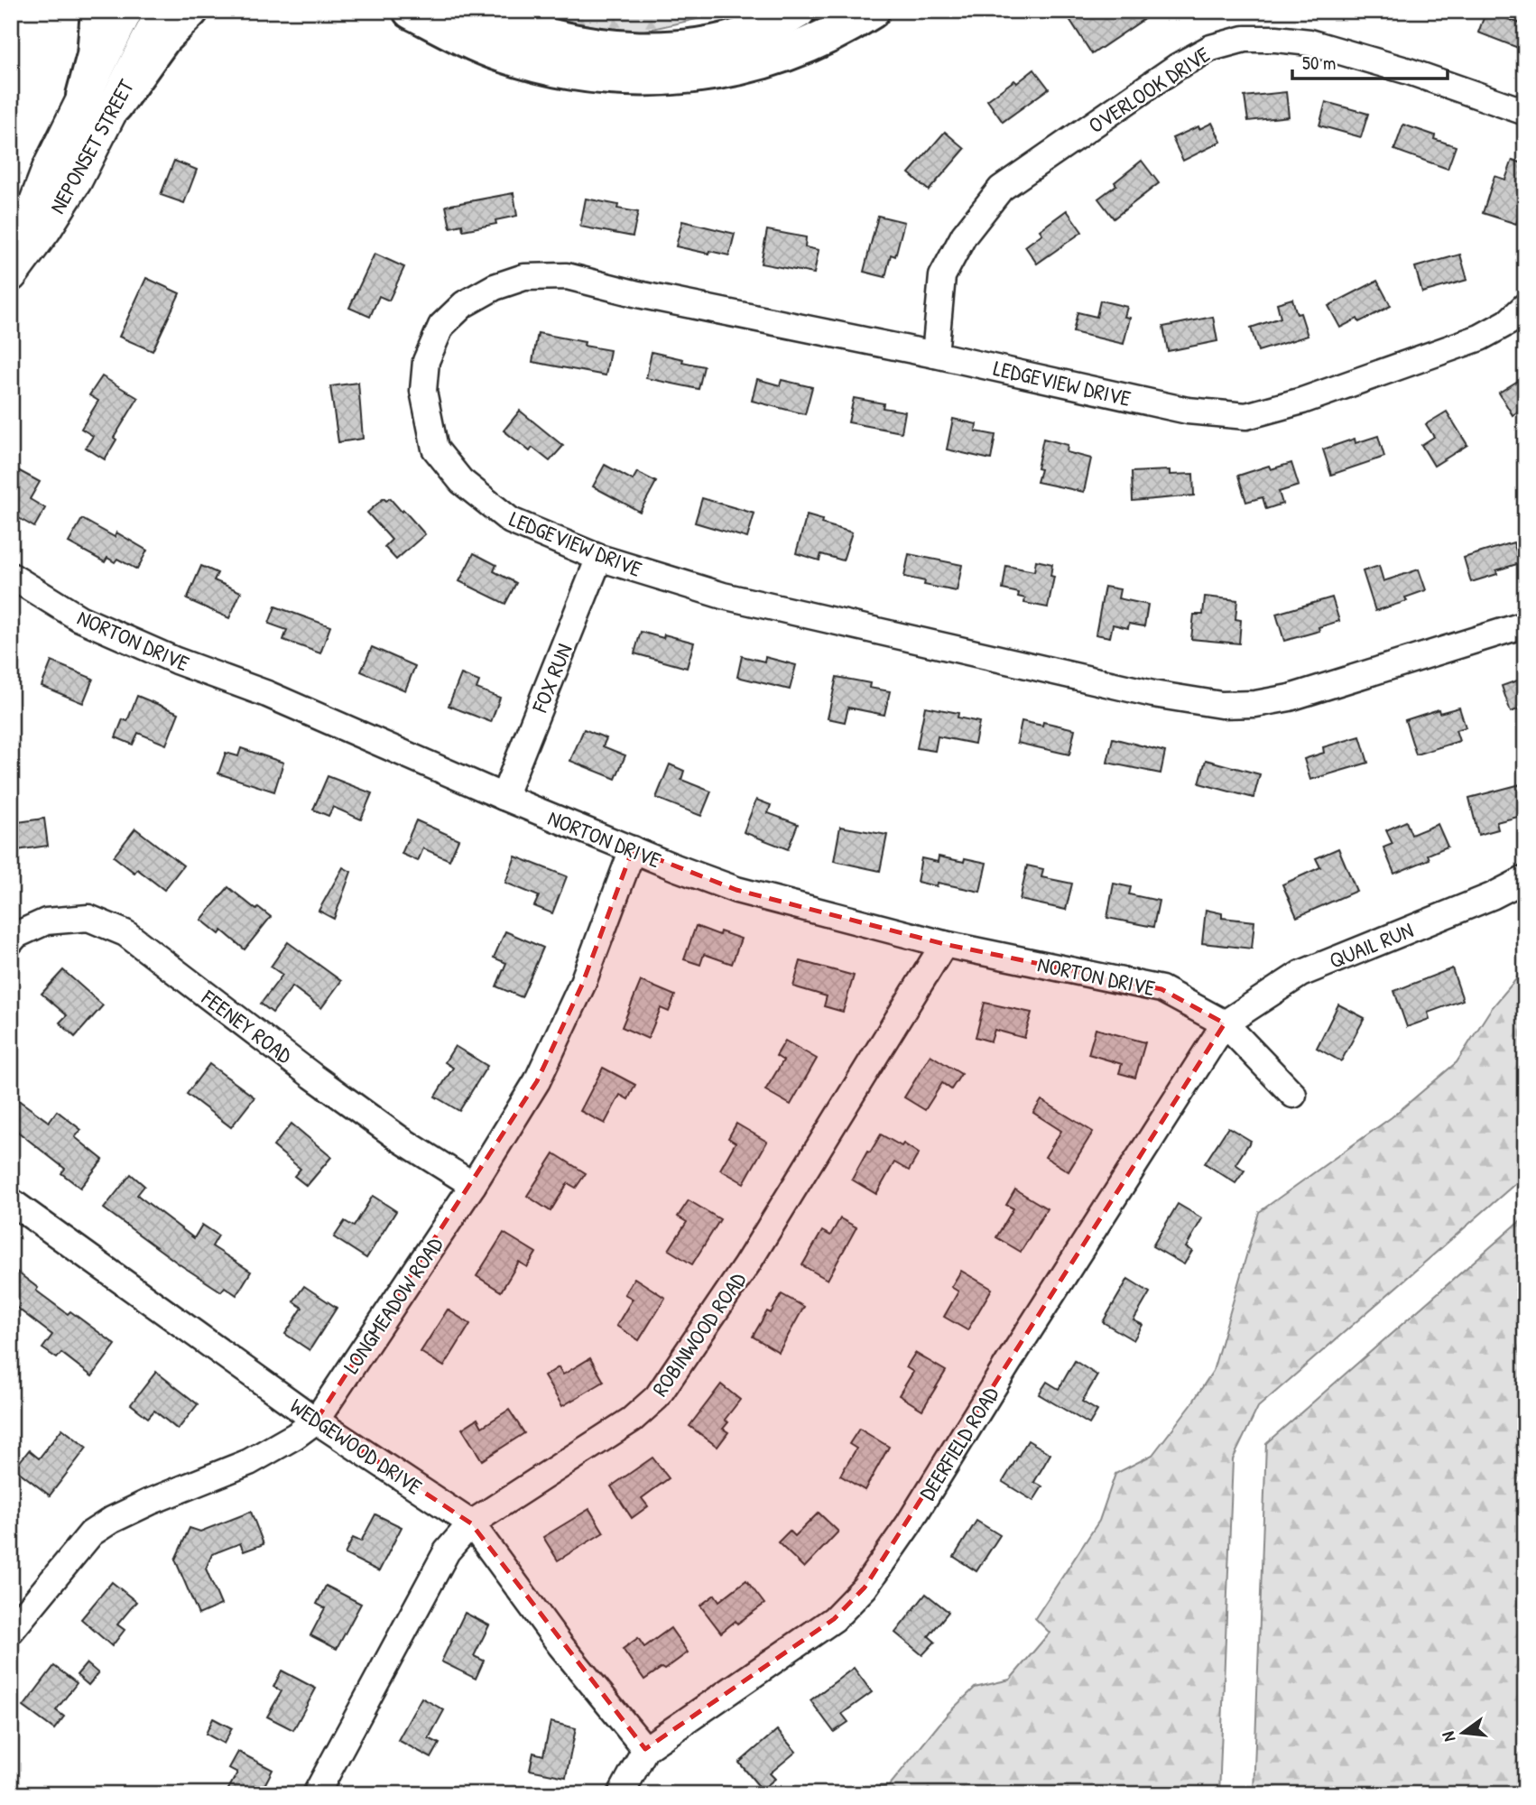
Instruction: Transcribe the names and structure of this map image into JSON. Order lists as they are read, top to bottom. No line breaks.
{"streets":{"main road":["NEPONSET STREET"],"street":["OVERLOOK DRIVE","LEDGEVIEW DRIVE","NORTON DRIVE","FOX RUN","QUAIL RUN","FEENEY ROAD","LONGMEADOW ROAD","ROBINWOOD ROAD","DEERFIELD ROAD","WEDGEWOOD DRIVE"]},"crossings":[["OVERLOOK DRIVE","LEDGEVIEW DRIVE"],["LEDGEVIEW DRIVE","FOX RUN"],["NORTON DRIVE","FOX RUN"],["NORTON DRIVE","QUAIL RUN"],["NORTON DRIVE","LONGMEADOW ROAD"],["NORTON DRIVE","ROBINWOOD ROAD"],["NORTON DRIVE","DEERFIELD ROAD"],["QUAIL RUN","DEERFIELD ROAD"],["FEENEY ROAD","LONGMEADOW ROAD"],["LONGMEADOW ROAD","WEDGEWOOD DRIVE"],["ROBINWOOD ROAD","WEDGEWOOD DRIVE"],["DEERFIELD ROAD","WEDGEWOOD DRIVE"]],"scale_bar":"50 m","north":"left"}
